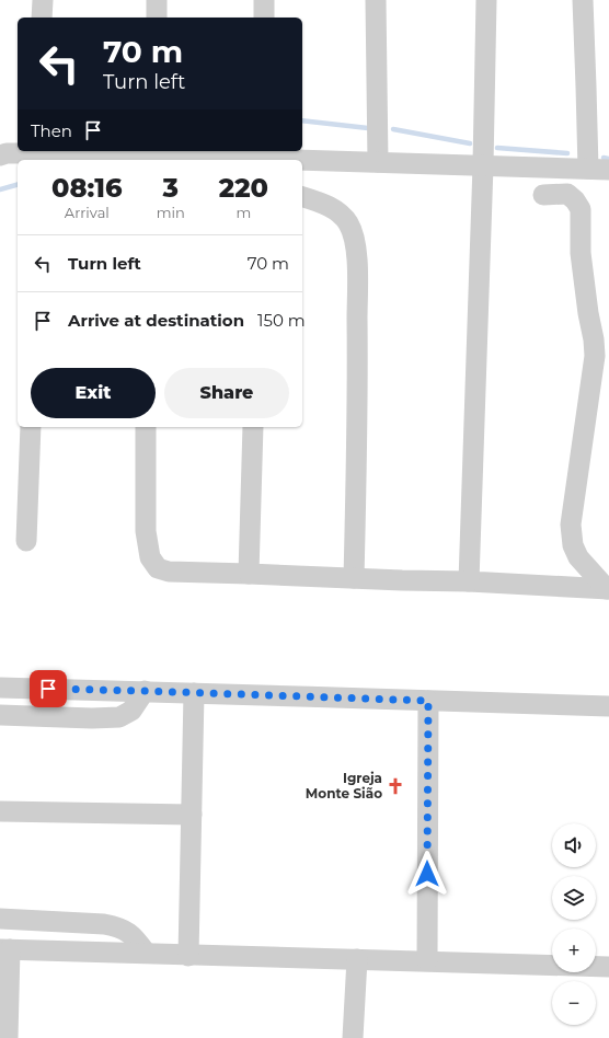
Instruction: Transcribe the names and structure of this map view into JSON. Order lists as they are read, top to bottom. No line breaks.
{"places":{"church":["Igreja Monte Sião"]},"page":{"turn":["70 m","Turn left"],"then":"Then","eta":["08:16","Arrival","3","min","220","m"],"list":[{"name":"Turn left","value":"70 m"},{"name":"Arrive at destination","value":"150 m"}],"buttons":["Exit","Share"],"map_buttons":["+","−"]}}
